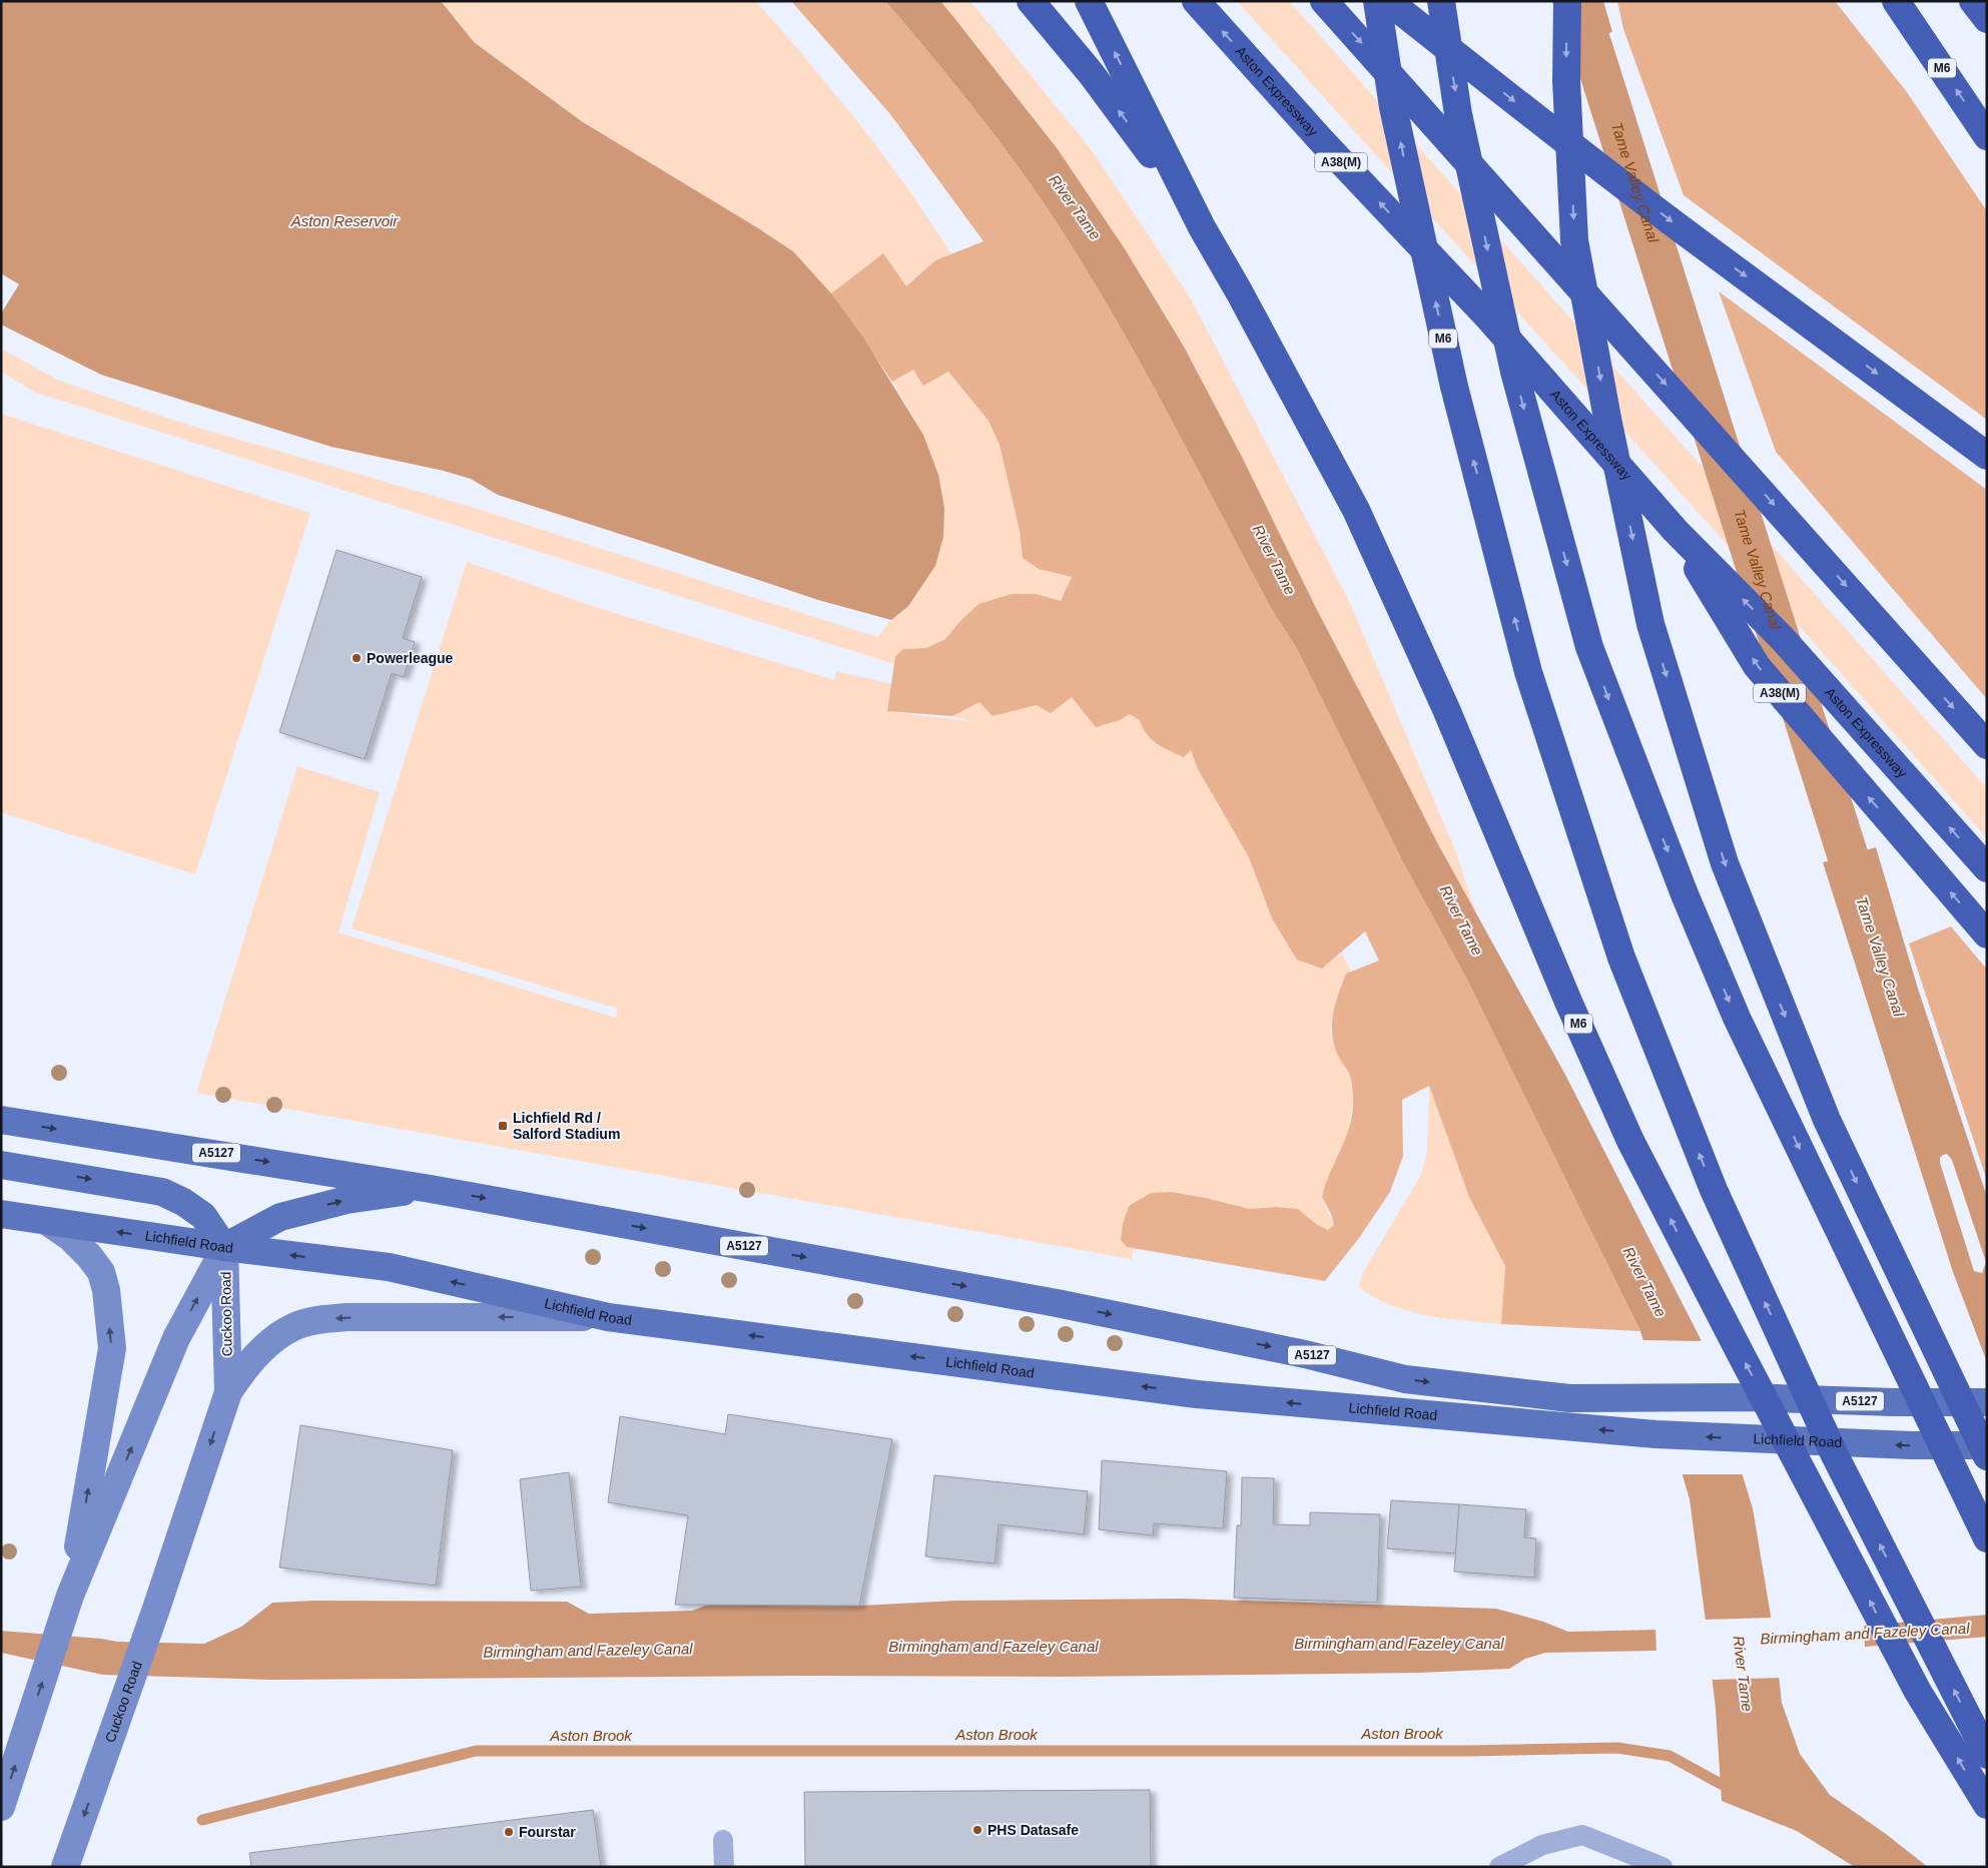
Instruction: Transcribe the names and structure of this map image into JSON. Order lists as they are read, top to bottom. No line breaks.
{"streets":{"highway":["M6","Aston Expressway","A38(M)"],"main road":["A5127","Lichfield Road","Cuckoo Road"]},"crossings":[["Aston Expressway","A38(M)"],["Lichfield Road","Cuckoo Road"]],"water":["Tame Valley Canal","River Tame","Aston Reservoir","Birmingham and Fazeley Canal","Aston Brook"],"places":{"other":["Powerleague","PHS Datasafe","Fourstar"],"transit":["Lichfield Rd / Salford Stadium"]}}
